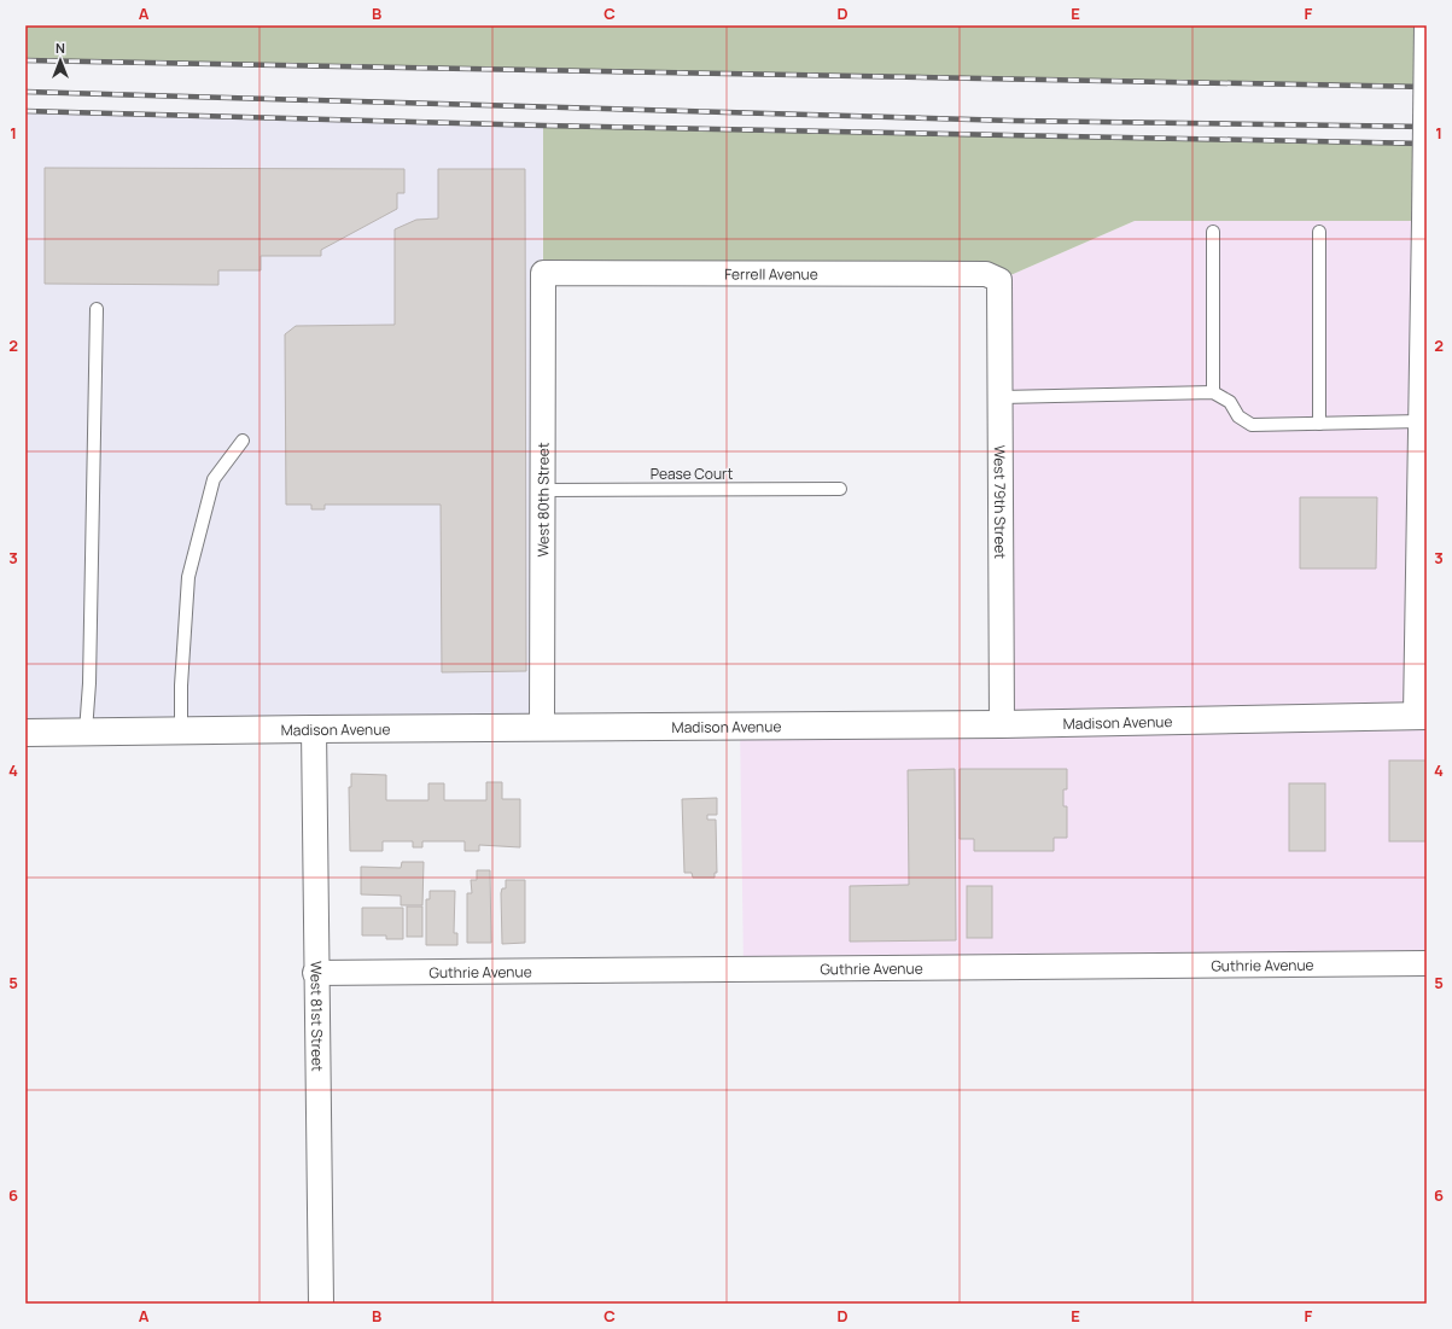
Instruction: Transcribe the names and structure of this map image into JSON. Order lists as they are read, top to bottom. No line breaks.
{"streets":{"street":["Ferrell Avenue","West 80th Street","West 79th Street","Madison Avenue","Guthrie Avenue","West 81st Street"],"lane":["Pease Court"]},"crossings":[["Ferrell Avenue","West 80th Street"],["Ferrell Avenue","West 79th Street"],["Pease Court","West 80th Street"],["West 80th Street","Madison Avenue"],["West 79th Street","Madison Avenue"],["Madison Avenue","West 81st Street"],["Guthrie Avenue","West 81st Street"]],"north":"top","grid":{"columns":["A","B","C","D","E","F"],"rows":["1","2","3","4","5","6"]}}
